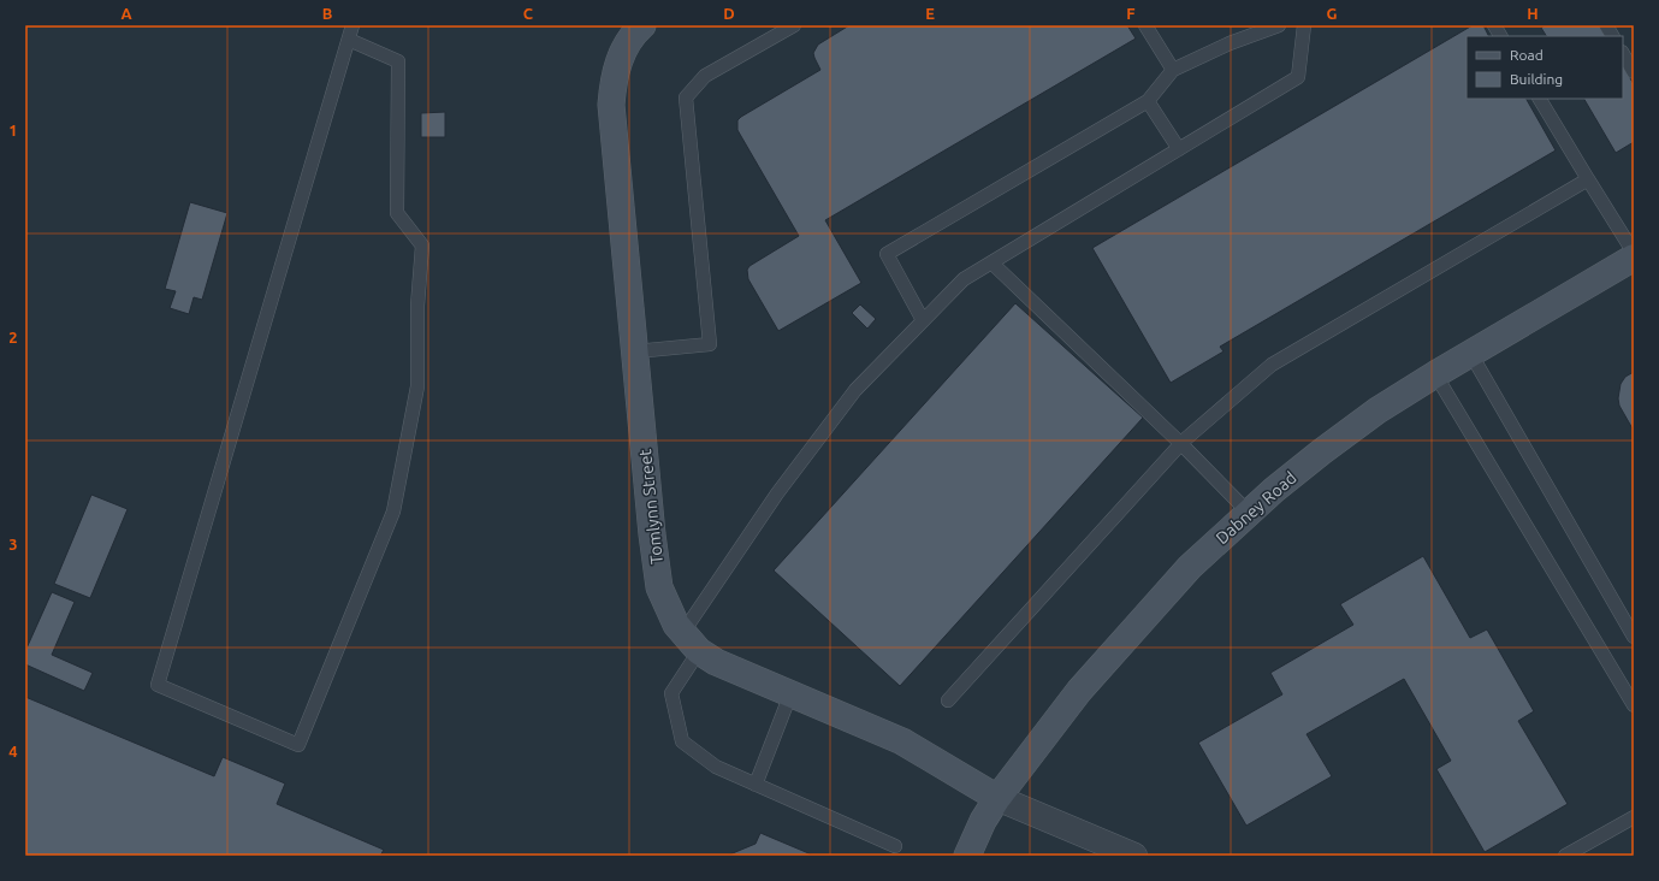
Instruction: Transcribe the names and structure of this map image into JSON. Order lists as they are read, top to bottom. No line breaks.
{"streets":{"street":["Tomlynn Street","Dabney Road"]},"crossings":[["Tomlynn Street","Dabney Road"]],"legend":["Road","Building"],"grid":{"columns":["A","B","C","D","E","F","G","H"],"rows":["1","2","3","4"]}}
